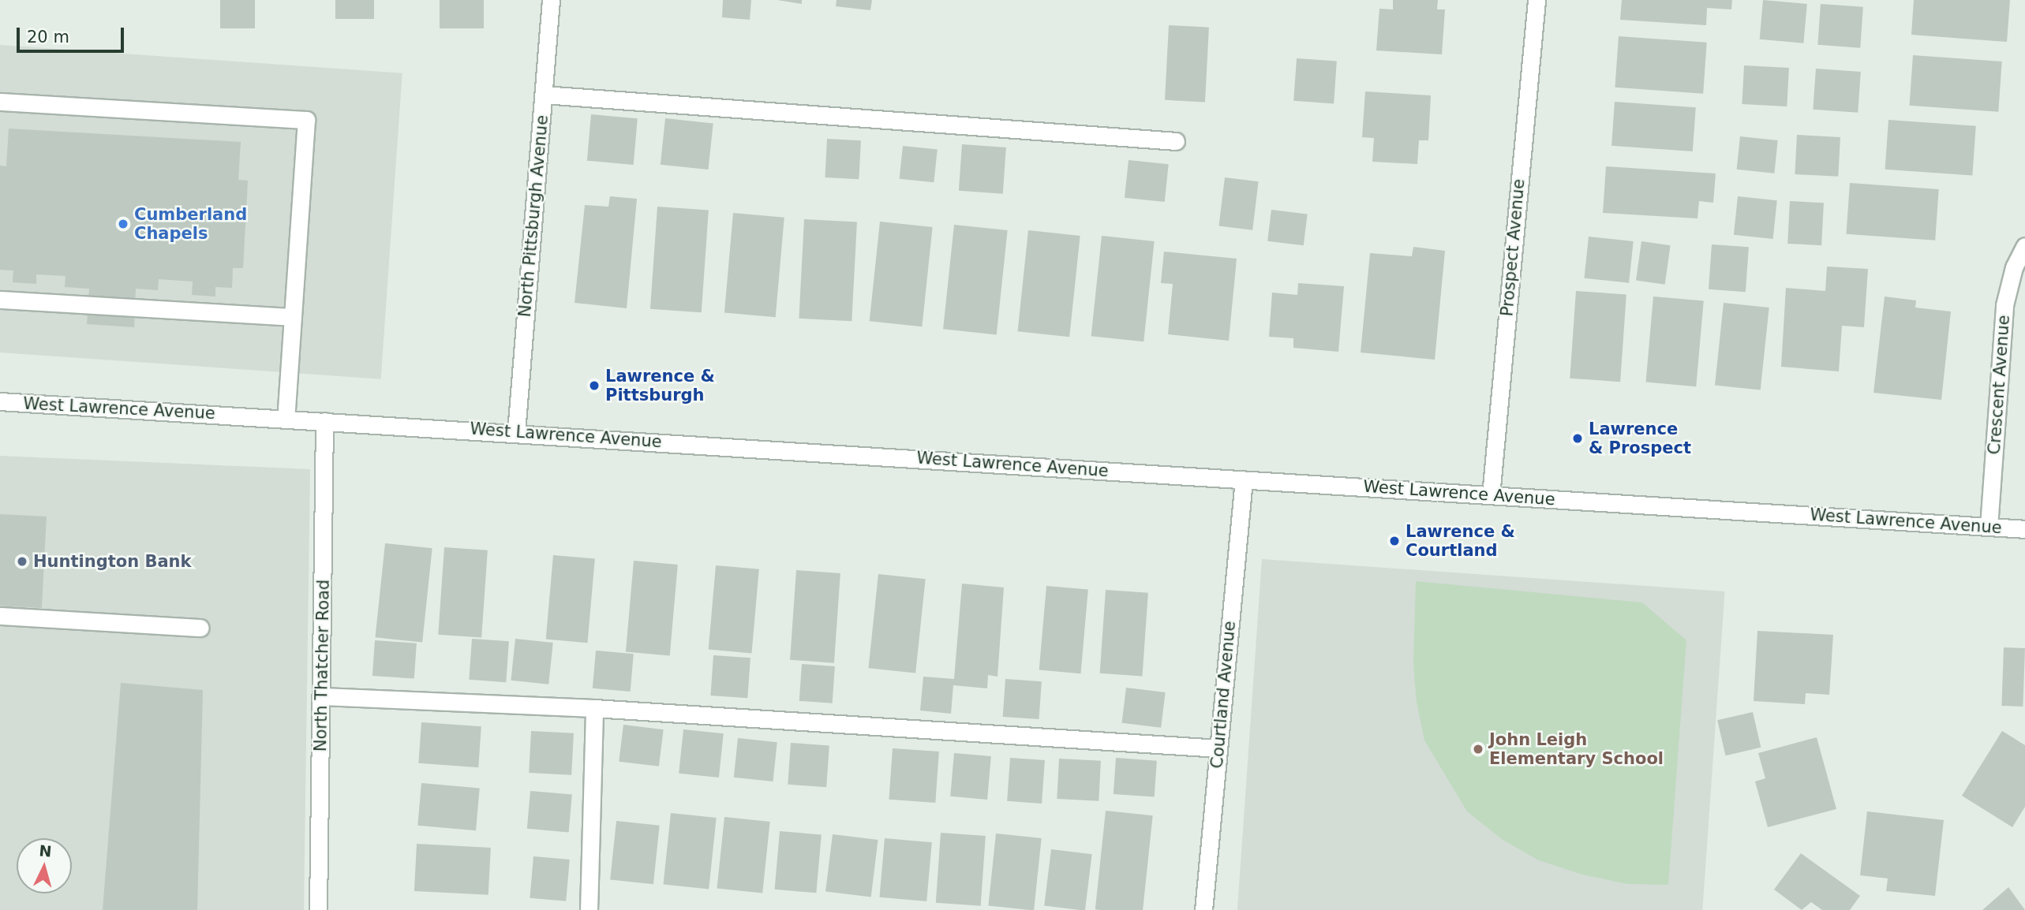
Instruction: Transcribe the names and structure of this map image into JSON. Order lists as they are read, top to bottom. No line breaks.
{"streets":{"street":["North Pittsburgh Avenue","Prospect Avenue","Crescent Avenue","West Lawrence Avenue","North Thatcher Road","Courtland Avenue"]},"crossings":[["North Pittsburgh Avenue","West Lawrence Avenue"],["Prospect Avenue","West Lawrence Avenue"],["Crescent Avenue","West Lawrence Avenue"],["West Lawrence Avenue","North Thatcher Road"],["West Lawrence Avenue","Courtland Avenue"]],"places":["Cumberland Chapels","Lawrence & Pittsburgh","Lawrence & Prospect","Lawrence & Courtland","Huntington Bank","John Leigh Elementary School"],"scale_bar":"20 m","north":"top"}
